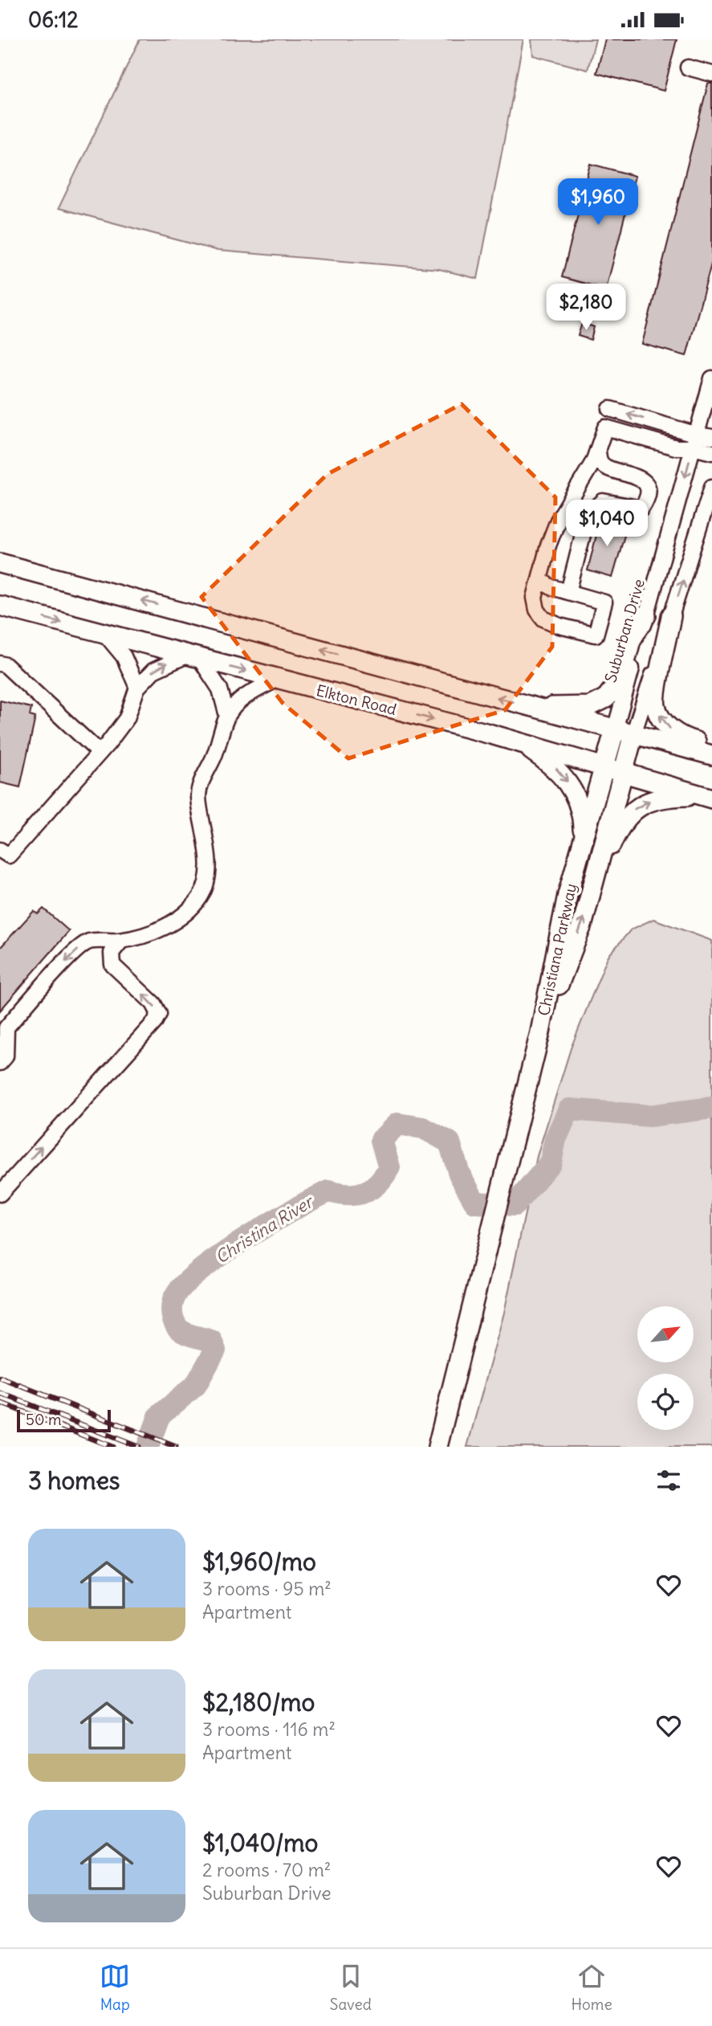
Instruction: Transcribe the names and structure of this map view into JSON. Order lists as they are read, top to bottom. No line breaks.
{"streets":{"main road":["Elkton Road","Christiana Parkway"],"street":["Suburban Drive"]},"crossings":[["Suburban Drive","Christiana Parkway"],["Elkton Road","Christiana Parkway"]],"water":["Christina River"],"scale_bar":"50 m","north":"top right","page":{"status":"06:12","price":["$1,960","$2,180","$1,040"],"scale":"50 m","heading":"3 homes","list":[{"name":"$1,960/mo","note":"3 rooms · 95 m² · Apartment"},{"name":"$2,180/mo","note":"3 rooms · 116 m² · Apartment"},{"name":"$1,040/mo","note":"2 rooms · 70 m² · Suburban Drive"}],"tabs":["Map","Saved","Home"]}}
